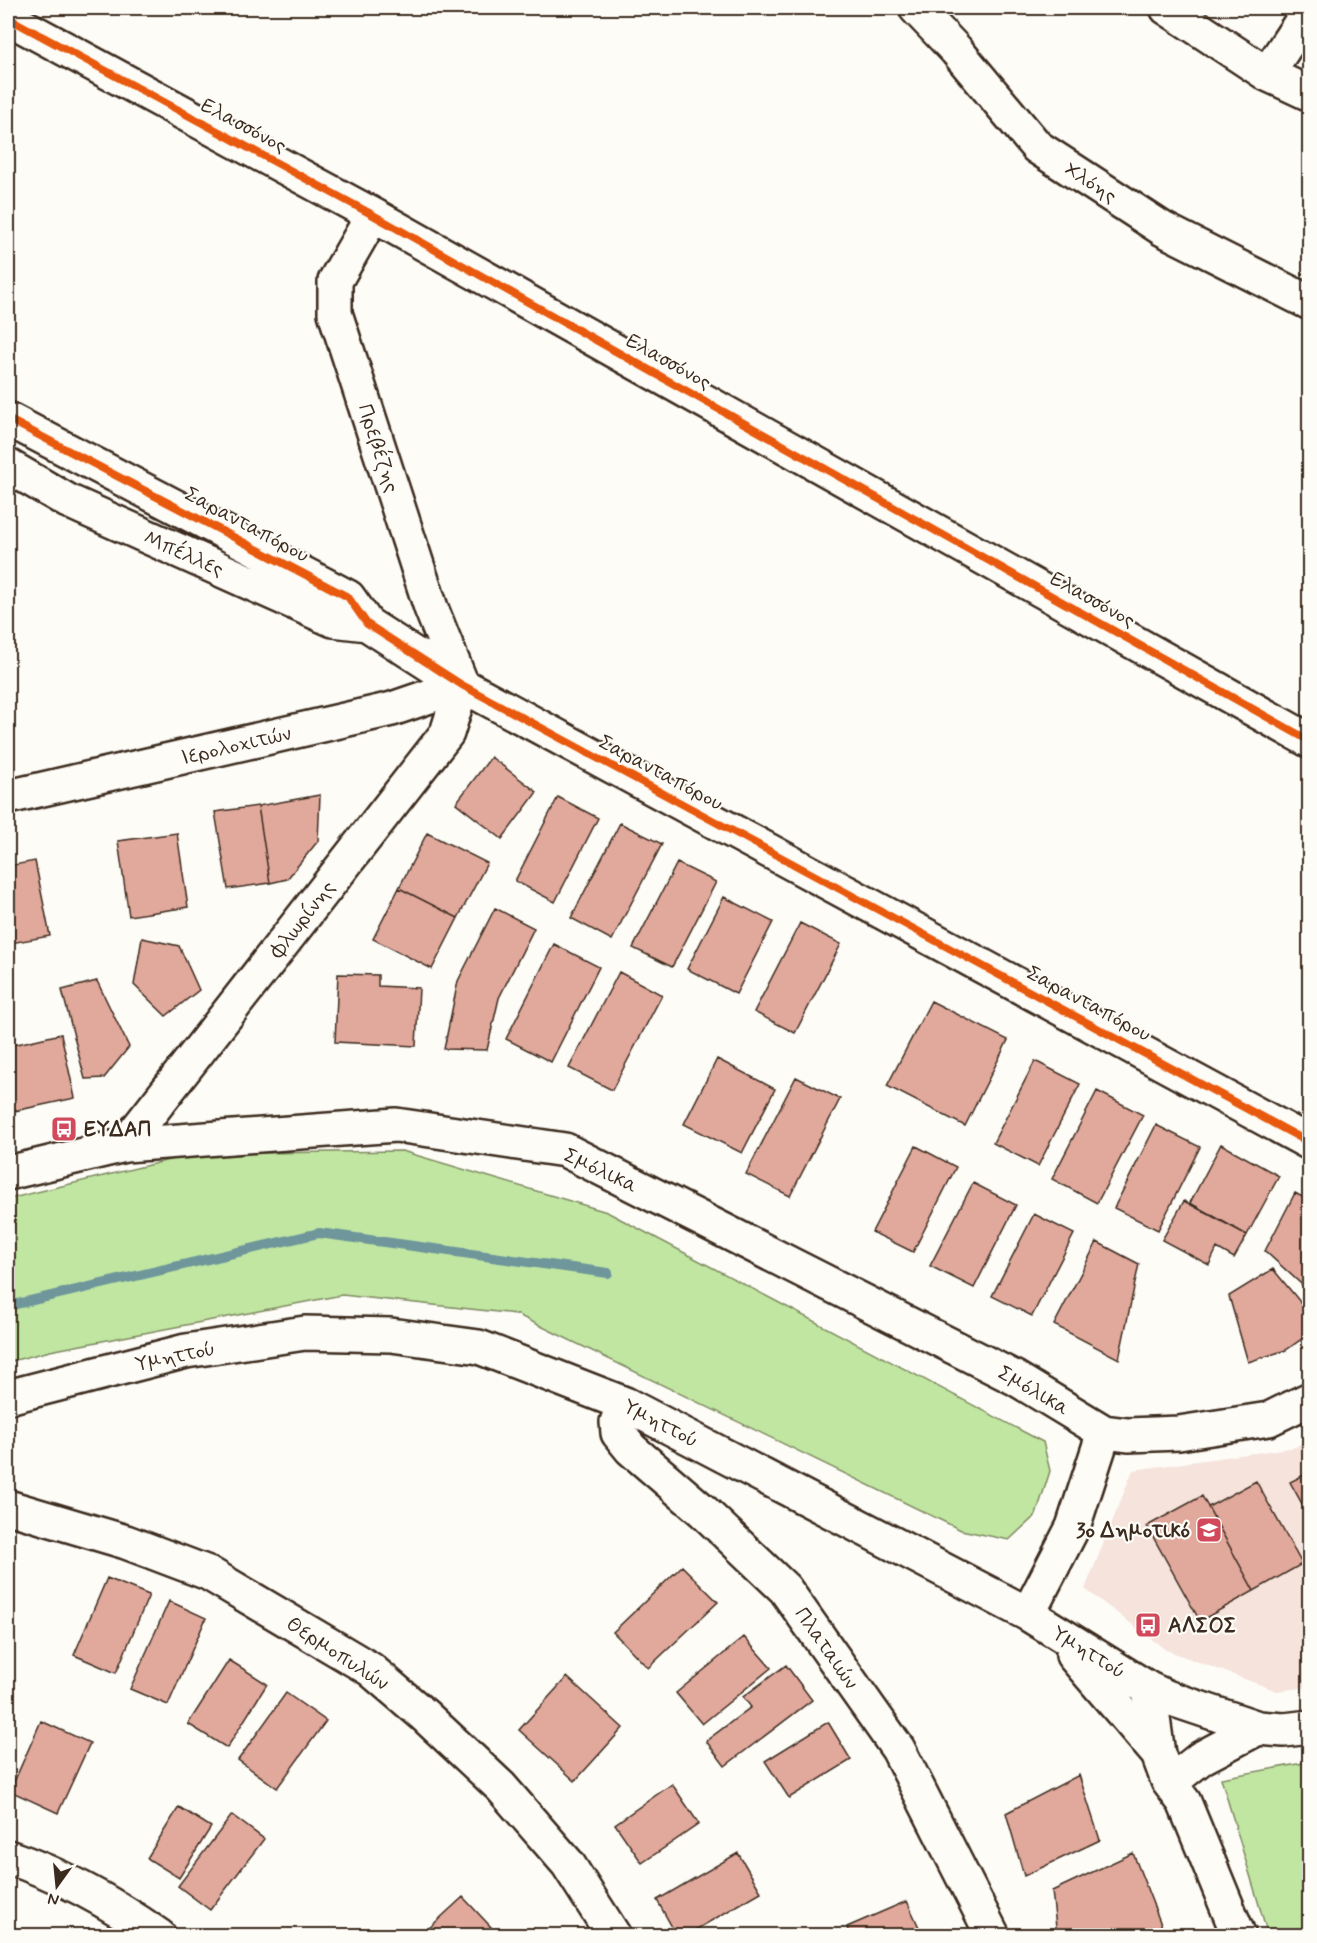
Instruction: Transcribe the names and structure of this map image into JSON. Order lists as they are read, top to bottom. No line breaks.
{"streets":{"street":["Ελασσόνος","Χλόης","Πρεβέζης","Σαρανταπόρου","Μπέλλες","Ιερολοχιτών","Φλωρίνης","Σμόλικα","Υμηττού","Πλαταιών","Θερμοπυλών"]},"crossings":[["Ελασσόνος","Πρεβέζης"],["Πρεβέζης","Σαρανταπόρου"],["Πρεβέζης","Ιερολοχιτών"],["Πρεβέζης","Φλωρίνης"],["Σαρανταπόρου","Μπέλλες"],["Σαρανταπόρου","Ιερολοχιτών"],["Σαρανταπόρου","Φλωρίνης"],["Ιερολοχιτών","Φλωρίνης"],["Φλωρίνης","Σμόλικα"],["Υμηττού","Πλαταιών"]],"places":{"bus stop":["ΕΥΔΑΠ","ΑΛΣΟΣ"],"school or university":["3ο Δημοτικό"]},"north":"bottom"}
